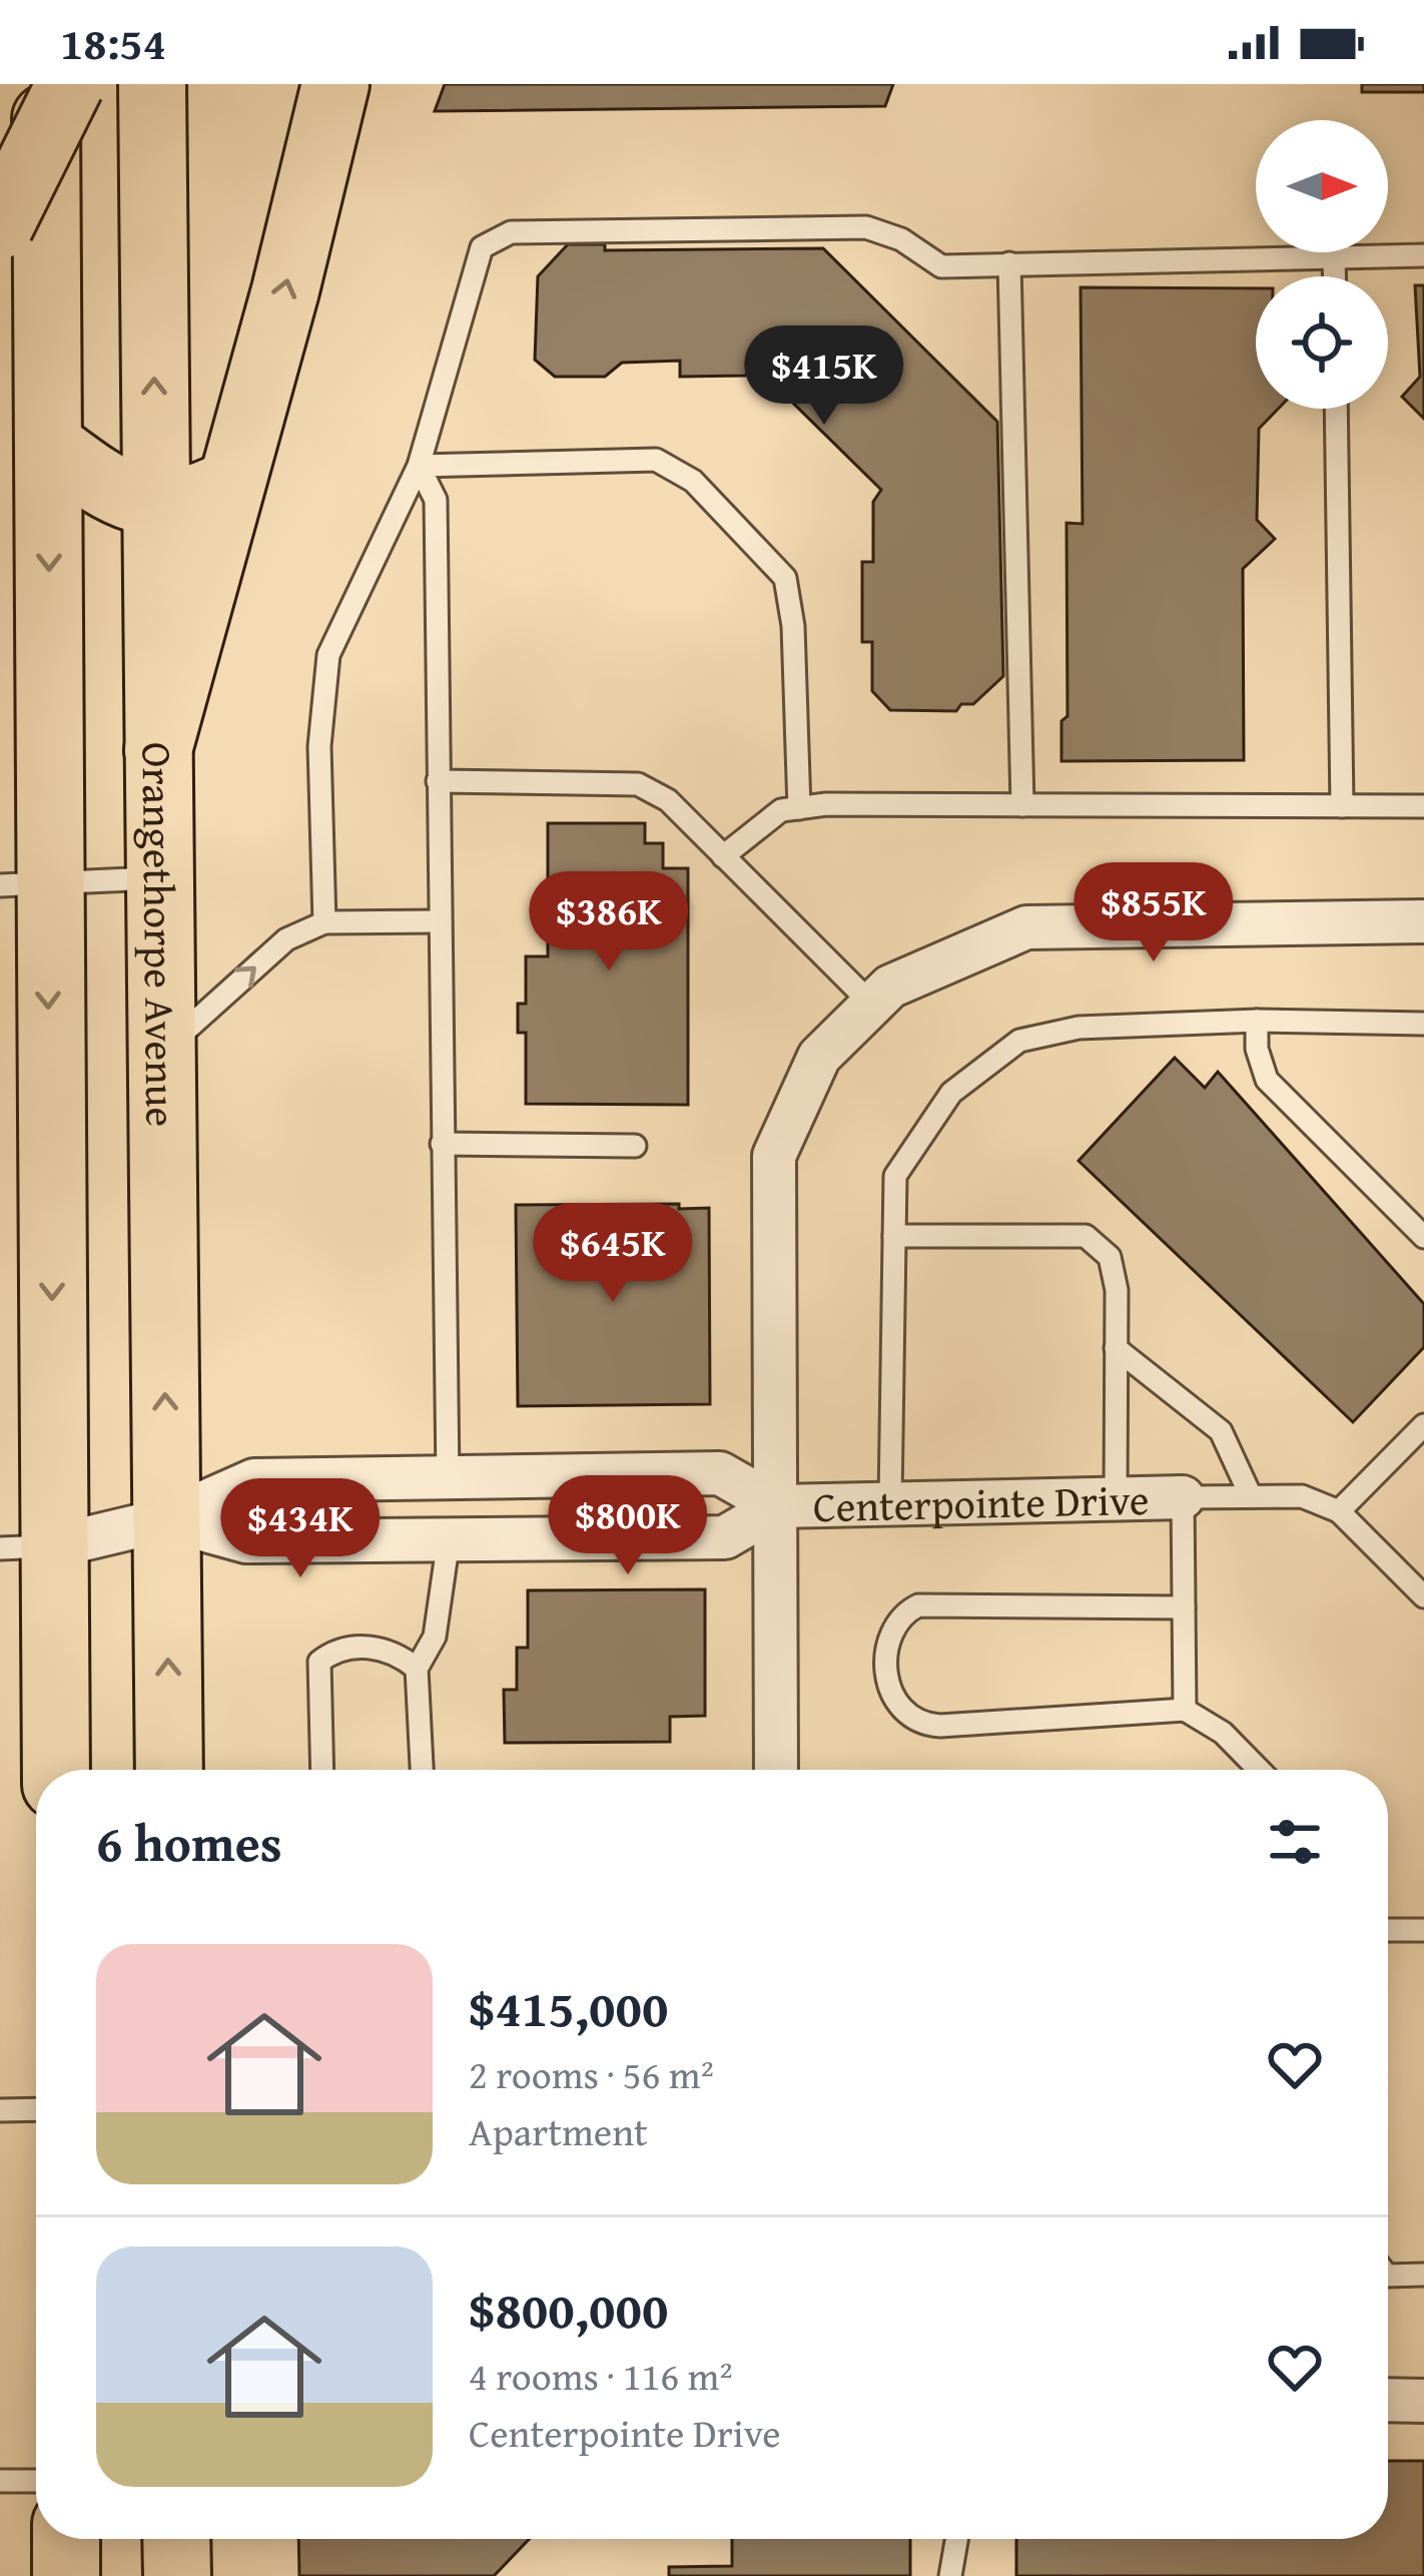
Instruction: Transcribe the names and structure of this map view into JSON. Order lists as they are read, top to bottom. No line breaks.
{"streets":{"main road":["Orangethorpe Avenue"],"street":["Centerpointe Drive"]},"crossings":[["Orangethorpe Avenue","Centerpointe Drive"]],"north":"right","page":{"status":"18:54","price":["$415K","$855K","$386K","$645K","$800K","$434K"],"heading":"6 homes","list":[{"name":"$415,000","note":"2 rooms · 56 m² · Apartment"},{"name":"$800,000","note":"4 rooms · 116 m² · Centerpointe Drive"}]}}
